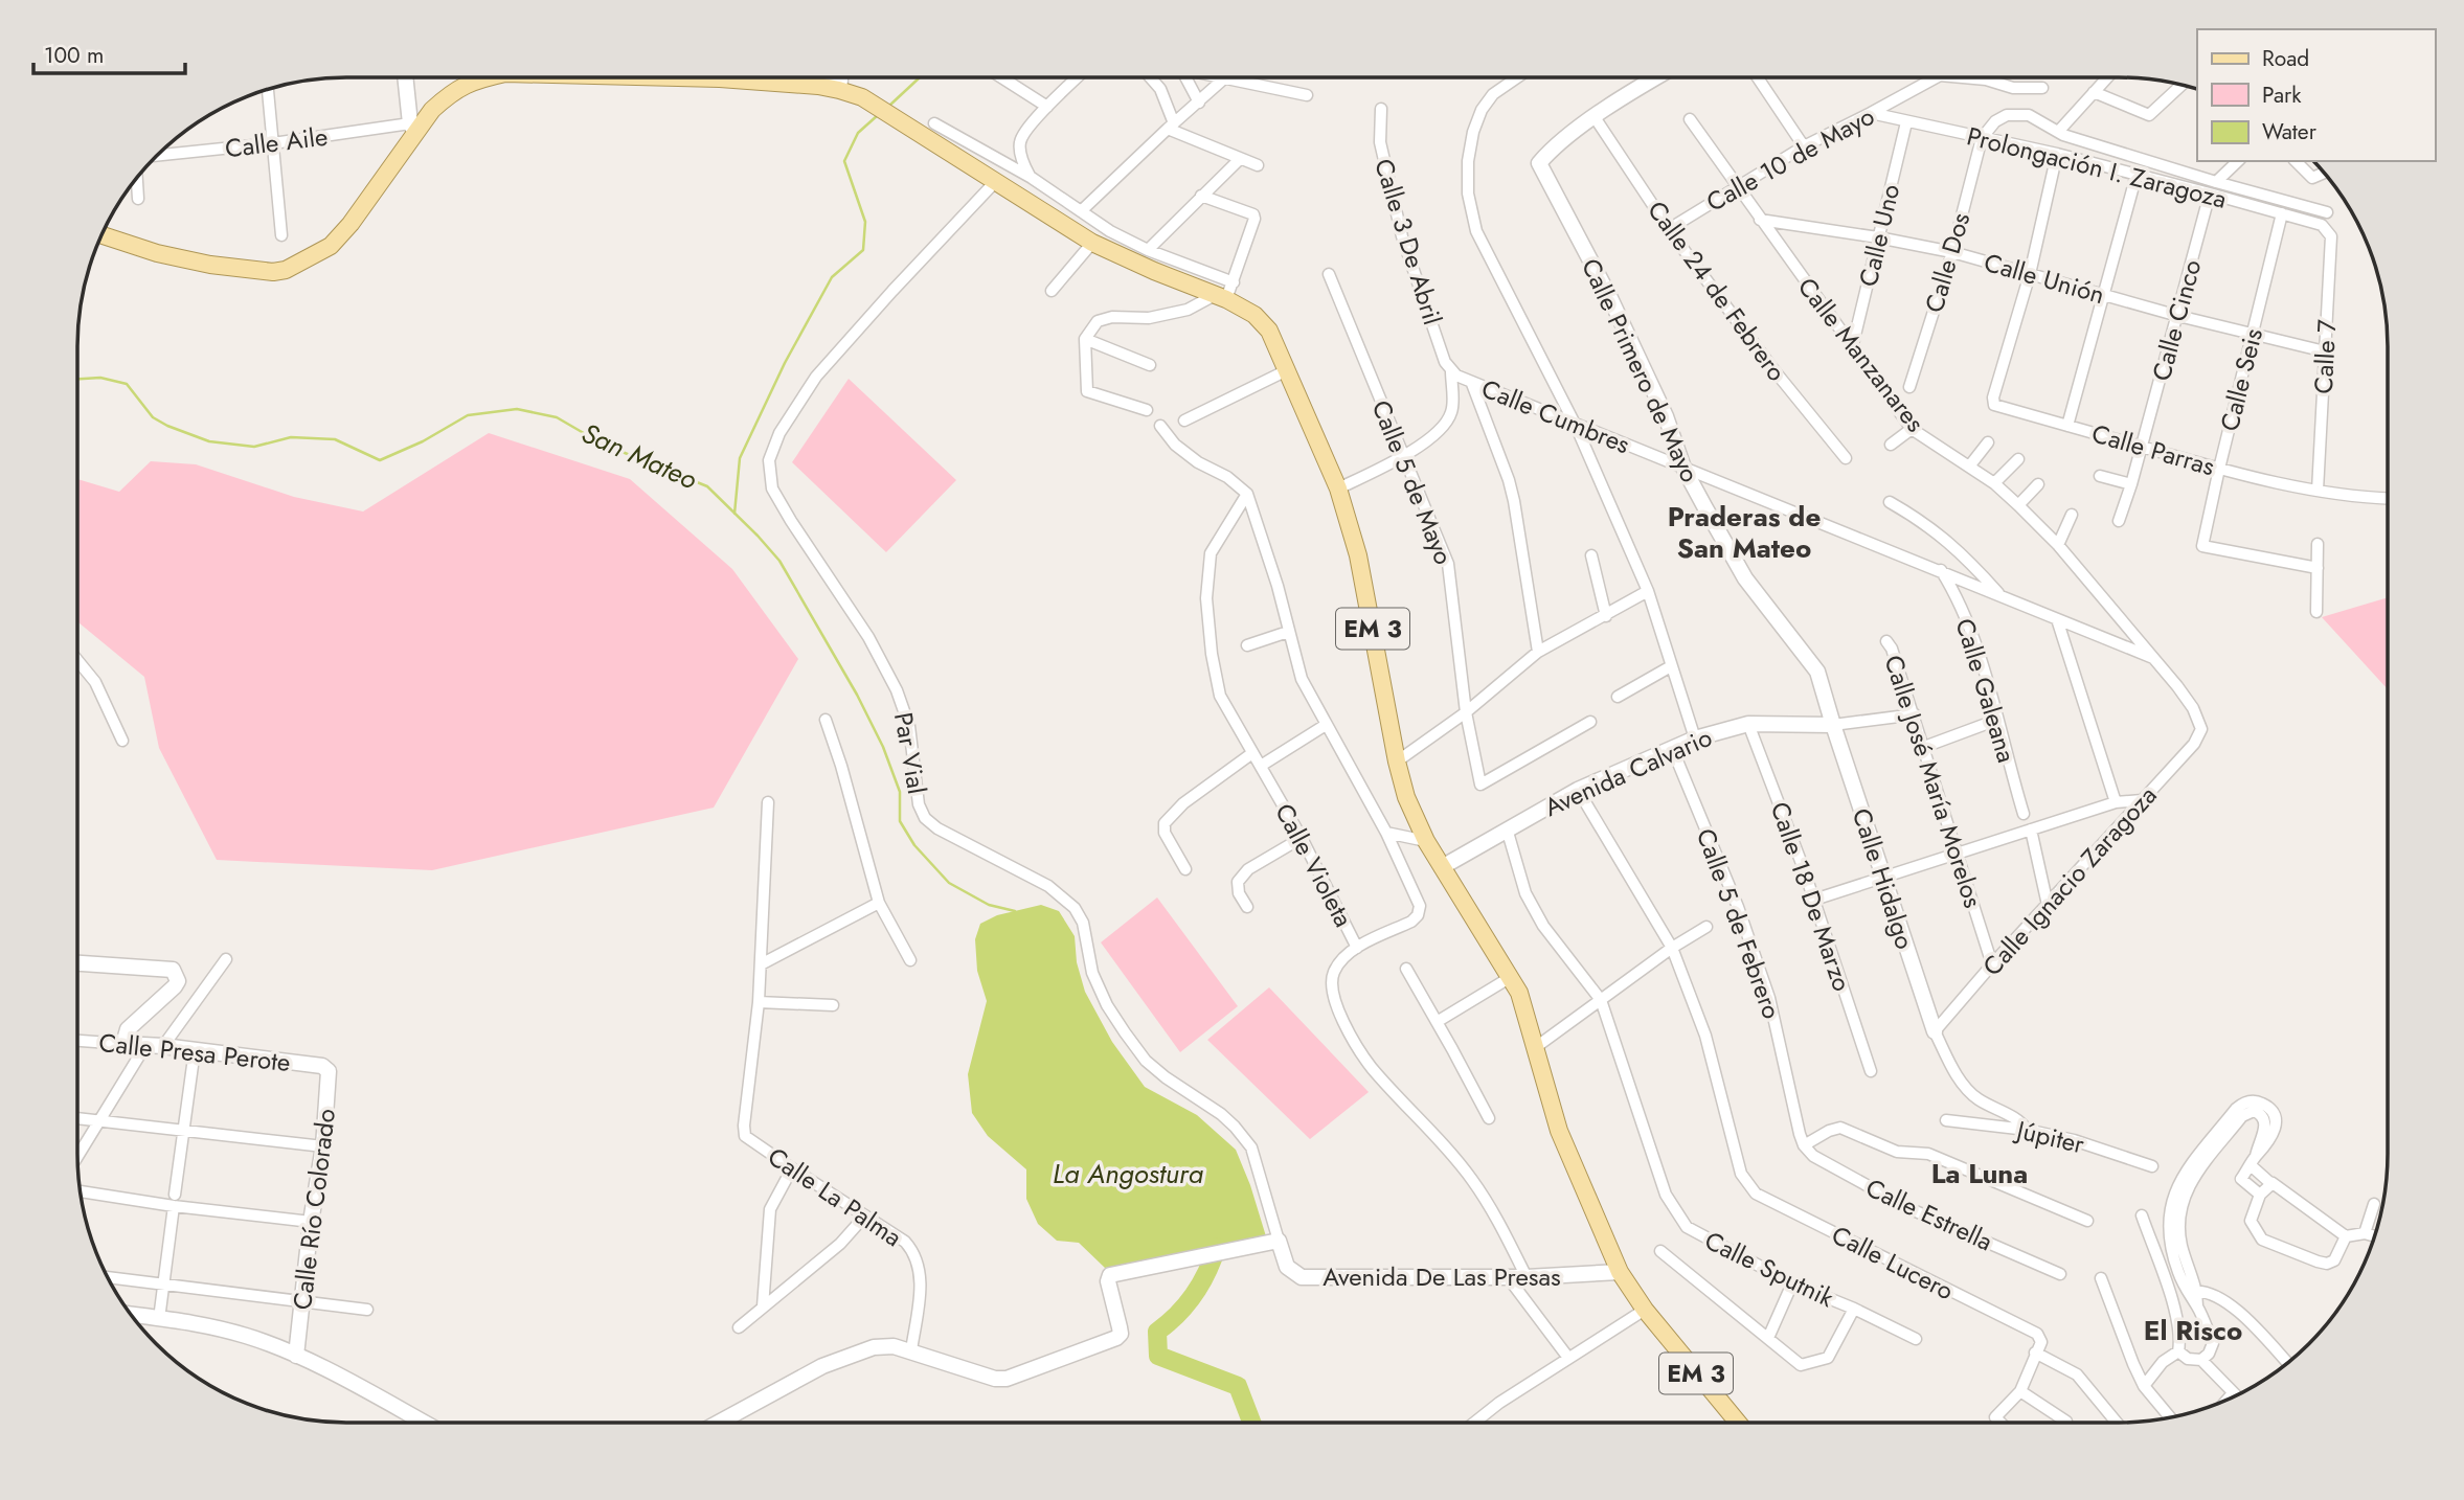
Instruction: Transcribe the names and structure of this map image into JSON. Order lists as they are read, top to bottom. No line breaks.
{"streets":{"main road":["EM 3"],"street":["Calle Aile","Calle 10 de Mayo","Prolongación I. Zaragoza","Calle Uno","Calle 3 De Abril","Calle Dos","Calle Unión","Calle 24 de Febrero","Calle Cinco","Calle Manzanares","Calle 7","Calle Primero de Mayo","Calle Seis","Calle Cumbres","Calle Parras","Calle 5 de Mayo","Calle Galeana","Par Vial","Avenida Calvario","Calle José María Morelos","Calle Violeta","Calle Hidalgo","Calle Ignacio Zaragoza","Calle 18 De Marzo","Calle 5 de Febrero","Calle Presa Perote","Júpiter","Calle La Palma","Calle Río Colorado","Calle Estrella","Calle Lucero","Calle Sputnik","Avenida De Las Presas"]},"crossings":[["Calle Aile","EM 3"],["Calle 10 de Mayo","Prolongación I. Zaragoza"],["Calle 10 de Mayo","Calle 24 de Febrero"],["Calle 10 de Mayo","Calle Manzanares"],["Prolongación I. Zaragoza","Calle Uno"],["Prolongación I. Zaragoza","Calle Dos"],["Prolongación I. Zaragoza","Calle Cinco"],["Prolongación I. Zaragoza","Calle 7"],["Prolongación I. Zaragoza","Calle Seis"],["Calle Uno","Calle Unión"],["Calle Uno","Calle Manzanares"],["Calle 3 De Abril","Calle Cumbres"],["Calle Dos","Calle Unión"],["Calle Unión","Calle Cinco"],["Calle Unión","Calle Manzanares"],["Calle Unión","Calle 7"],["Calle Unión","Calle Seis"],["Calle Unión","Calle Parras"],["Calle 24 de Febrero","Calle Primero de Mayo"],["Calle Cinco","Calle Parras"],["Calle Manzanares","Calle Cumbres"],["Calle Manzanares","Calle Ignacio Zaragoza"],["Calle 7","Calle Parras"],["Calle Primero de Mayo","Calle Cumbres"],["Calle Primero de Mayo","Avenida Calvario"],["Calle Primero de Mayo","Calle Hidalgo"],["Calle Seis","Calle Parras"],["Calle Cumbres","Calle 5 de Mayo"],["Calle Cumbres","EM 3"],["Calle Cumbres","Calle Galeana"],["EM 3","Par Vial"],["EM 3","Avenida Calvario"],["EM 3","Avenida De Las Presas"],["Par Vial","Avenida De Las Presas"],["Avenida Calvario","Calle José María Morelos"],["Avenida Calvario","Calle Hidalgo"],["Avenida Calvario","Calle 18 De Marzo"],["Avenida Calvario","Calle 5 de Febrero"],["Calle José María Morelos","Calle Ignacio Zaragoza"],["Calle Violeta","Avenida De Las Presas"],["Calle Hidalgo","Calle Ignacio Zaragoza"],["Calle 5 de Febrero","Calle Estrella"],["Calle Presa Perote","Calle Río Colorado"]],"districts":["Praderas de San Mateo","La Luna","El Risco"],"water":["San Mateo","La Angostura"],"legend":["Road","Park","Water"],"scale_bar":"100 m"}
